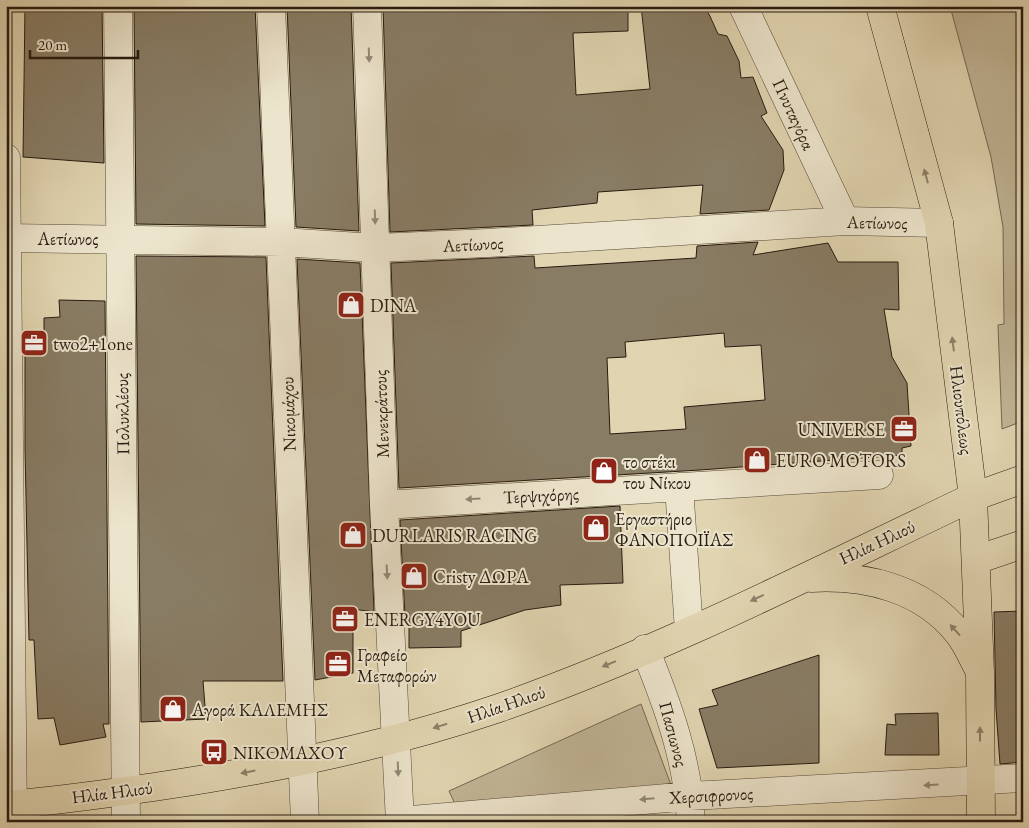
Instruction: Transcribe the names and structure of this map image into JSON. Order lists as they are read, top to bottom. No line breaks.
{"streets":{"main road":["Ηλιουπόλεως","Ηλία Ηλιού"],"street":["Πνυταγόρα","Αετίωνος","Πολυκλέους","Νικομάχου","Μενεκράτους","Τερψιχόρης","Πασιωνος","Χερσιφρονος"]},"crossings":[["Πνυταγόρα","Αετίωνος"],["Αετίωνος","Ηλιουπόλεως"],["Αετίωνος","Πολυκλέους"],["Αετίωνος","Νικομάχου"],["Αετίωνος","Μενεκράτους"],["Ηλιουπόλεως","Ηλία Ηλιού"],["Ηλιουπόλεως","Χερσιφρονος"],["Πολυκλέους","Ηλία Ηλιού"],["Νικομάχου","Ηλία Ηλιού"],["Μενεκράτους","Τερψιχόρης"],["Μενεκράτους","Ηλία Ηλιού"],["Μενεκράτους","Χερσιφρονος"],["Ηλία Ηλιού","Πασιωνος"],["Πασιωνος","Χερσιφρονος"]],"one_way":["Ηλιουπόλεως","Μενεκράτους","Τερψιχόρης","Ηλία Ηλιού","Χερσιφρονος"],"places":{"shop":["DINA","EURO MOTORS","το στέκι του Νίκου","Εργαστήριο ΦΑΝΟΠΟΙΪΑΣ","DURLARIS RACING","Cristy ΔΩΡΑ","Αγορά ΚΑΛΕΜΗΣ"],"office":["two2+1one","UNIVERSE","ENERGY4YOU","Γραφείο Μεταφορών"],"bus stop":["ΝΙΚΟΜΑΧΟΥ"]},"scale_bar":"20 m"}
